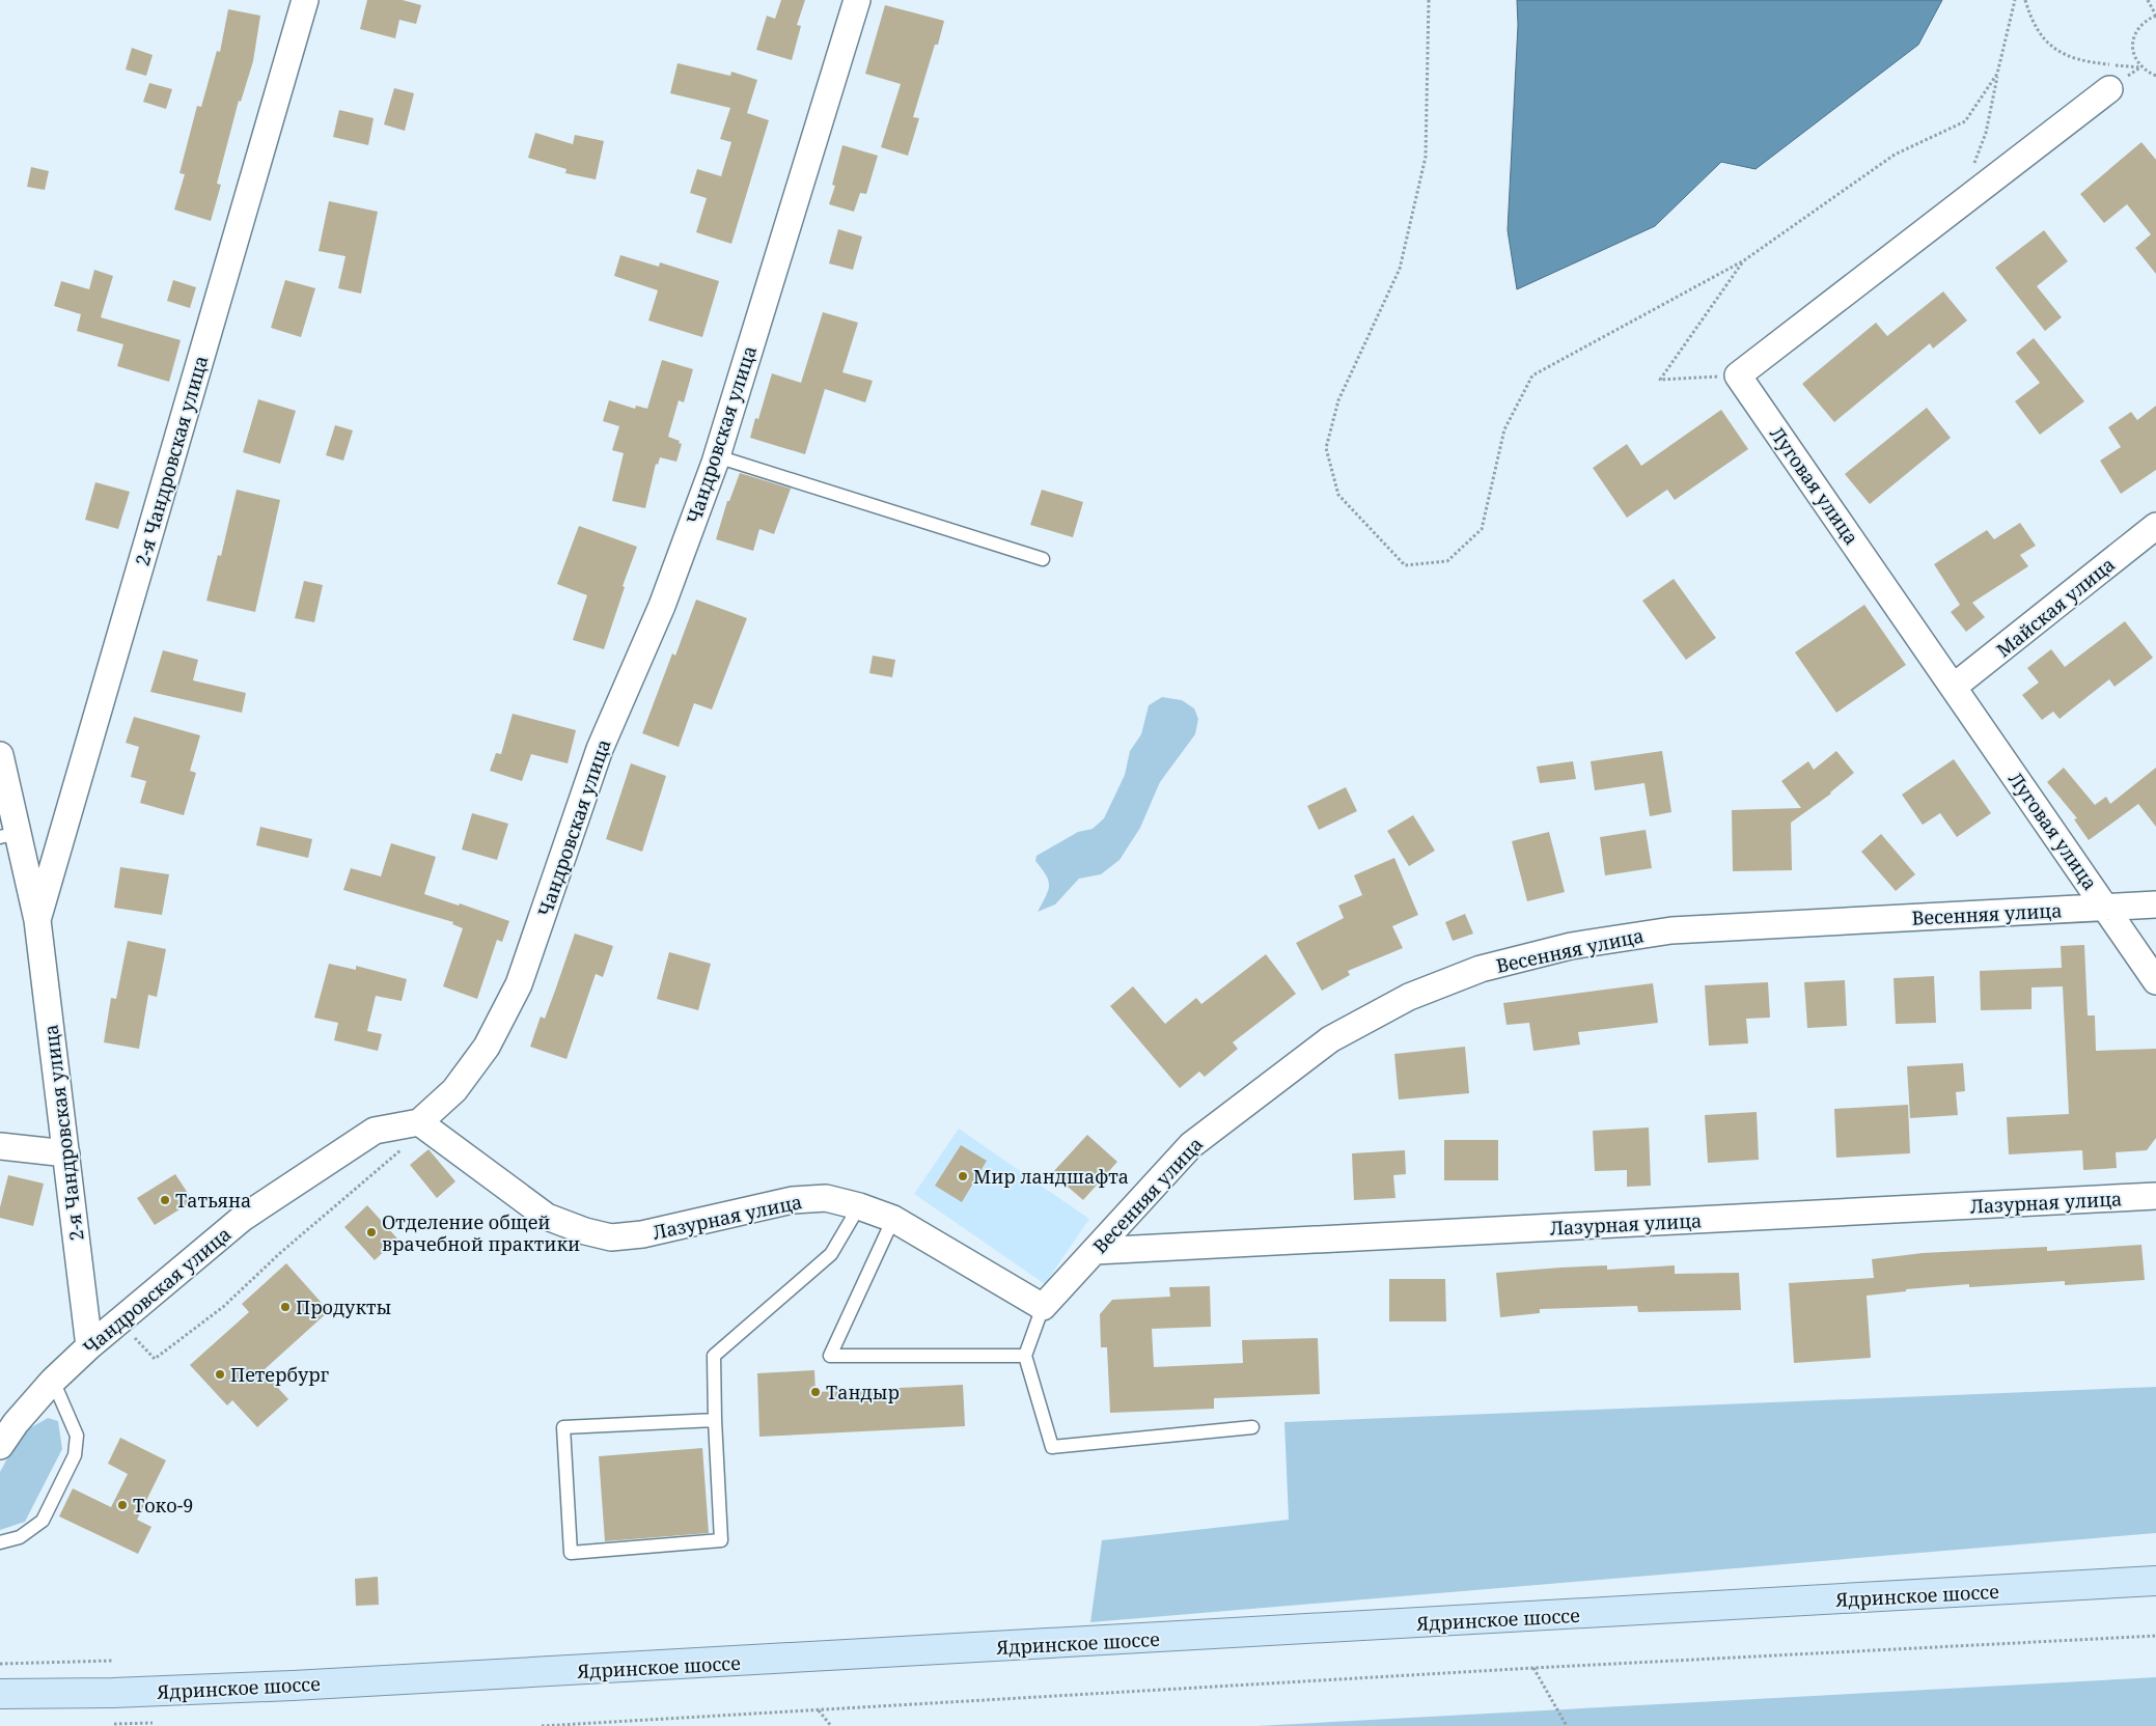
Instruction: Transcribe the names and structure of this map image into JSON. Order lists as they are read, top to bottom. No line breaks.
{"streets":{"main road":["Ядринское шоссе"],"street":["Чандровская улица","2-я Чандровская улица","Луговая улица","Майская улица","Весенняя улица","Лазурная улица"]},"crossings":[["Чандровская улица","2-я Чандровская улица"],["Чандровская улица","Лазурная улица"],["Луговая улица","Майская улица"],["Луговая улица","Весенняя улица"],["Весенняя улица","Лазурная улица"]],"places":["Мир ландшафта","Татьяна","Отделение общей врачебной практики","Продукты","Петербург","Тандыр","Токо-9"]}
